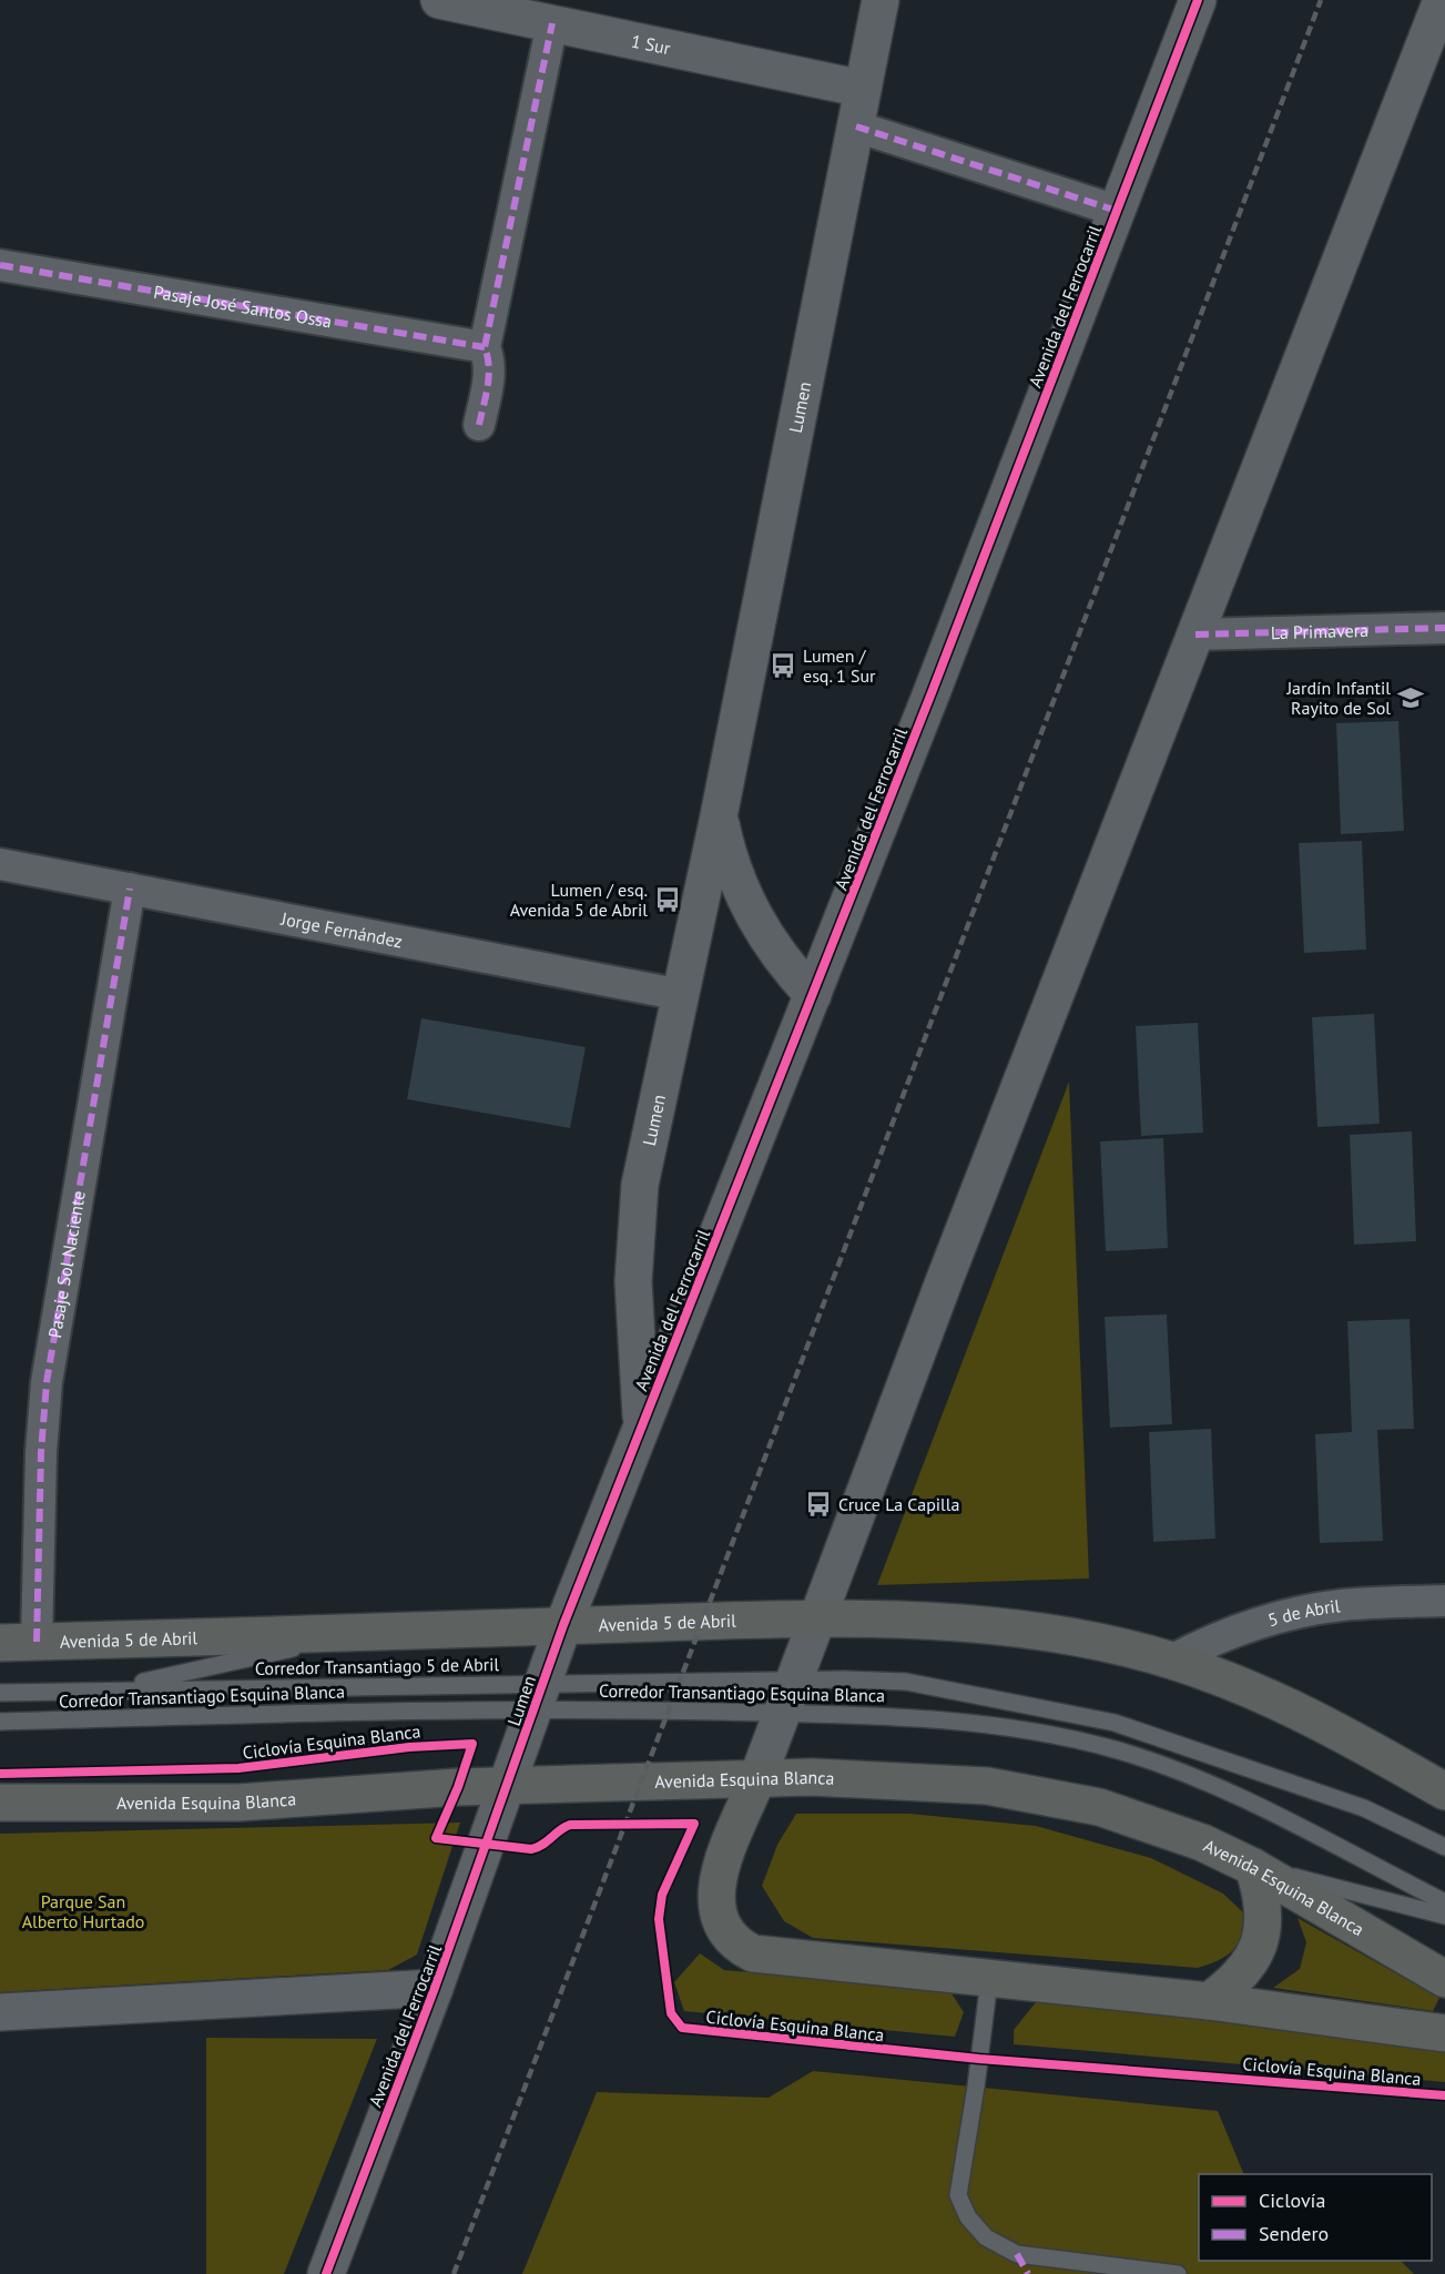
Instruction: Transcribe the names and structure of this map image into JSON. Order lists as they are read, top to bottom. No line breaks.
{"streets":{"main road":["Avenida 5 de Abril","Avenida Esquina Blanca"],"street":["1 Sur","Pasaje José Santos Ossa","Avenida del Ferrocarril","Lumen","La Primavera","Jorge Fernández","Pasaje Sol Naciente","5 de Abril"],"lane":["Corredor Transantiago 5 de Abril","Corredor Transantiago Esquina Blanca"],"cycle path":["Ciclovía Esquina Blanca"]},"crossings":[["1 Sur","Lumen"],["Avenida del Ferrocarril","Lumen"],["Avenida del Ferrocarril","Avenida 5 de Abril"],["Avenida del Ferrocarril","Avenida Esquina Blanca"],["Lumen","Jorge Fernández"],["Lumen","Avenida 5 de Abril"],["Lumen","Corredor Transantiago 5 de Abril"],["Lumen","Corredor Transantiago Esquina Blanca"],["Lumen","Avenida Esquina Blanca"],["Jorge Fernández","Pasaje Sol Naciente"],["Pasaje Sol Naciente","Avenida 5 de Abril"],["5 de Abril","Avenida 5 de Abril"],["Corredor Transantiago 5 de Abril","Corredor Transantiago Esquina Blanca"]],"parks":["Parque San Alberto Hurtado"],"places":{"bus stop":["Lumen / esq. 1 Sur","Lumen / esq. Avenida 5 de Abril","Cruce La Capilla"],"school or university":["Jardín Infantil Rayito de Sol"]},"legend":["Ciclovía","Sendero"]}
